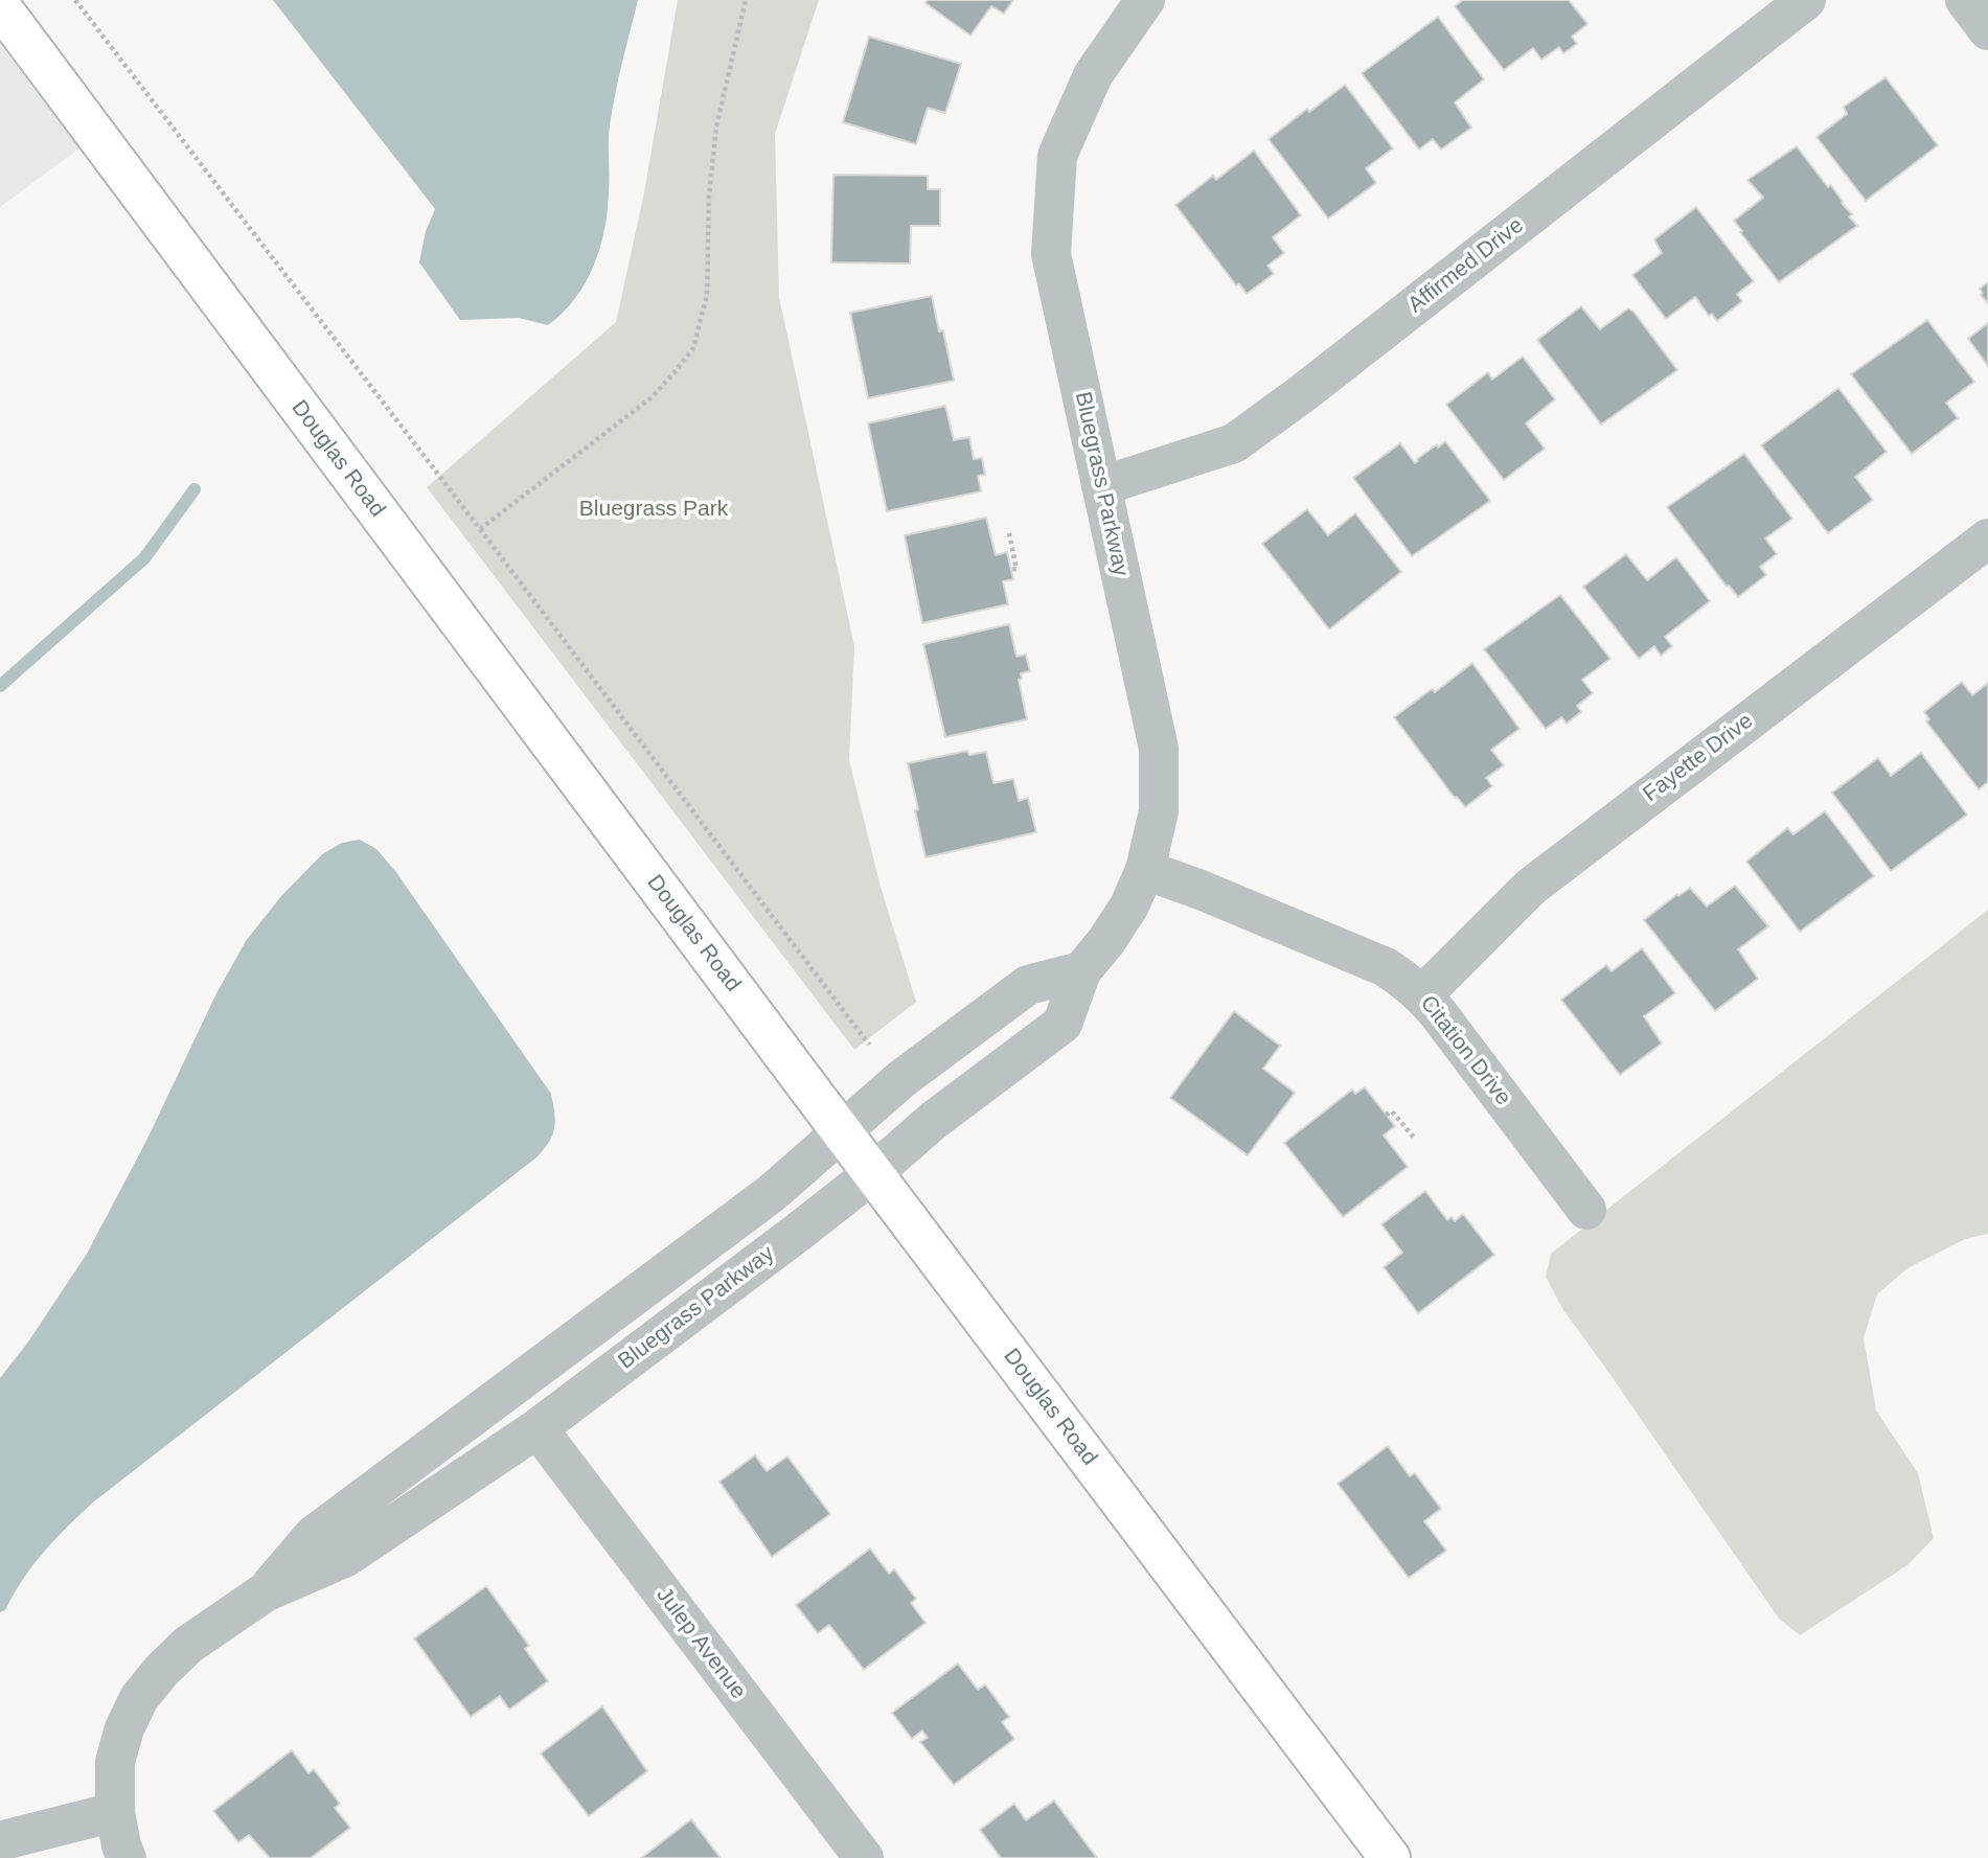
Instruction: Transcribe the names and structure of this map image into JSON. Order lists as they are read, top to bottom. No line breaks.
{"streets":{"street":["Affirmed Drive","Douglas Road","Bluegrass Parkway","Fayette Drive","Citation Drive","Julep Avenue"]},"crossings":[["Affirmed Drive","Bluegrass Parkway"],["Douglas Road","Bluegrass Parkway"],["Bluegrass Parkway","Citation Drive"],["Bluegrass Parkway","Julep Avenue"],["Fayette Drive","Citation Drive"]],"parks":["Bluegrass Park"]}
